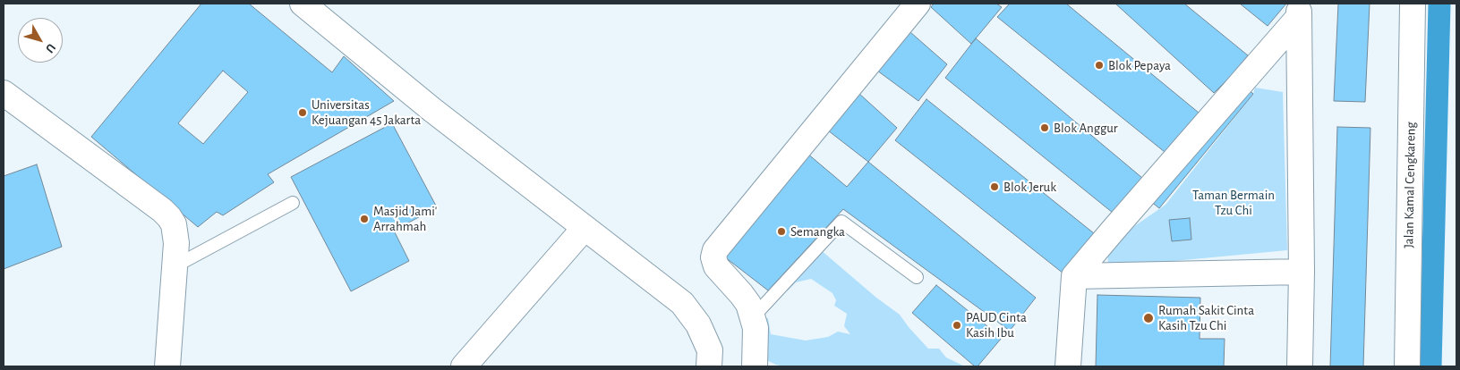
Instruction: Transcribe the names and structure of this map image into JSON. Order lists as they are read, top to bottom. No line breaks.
{"streets":{"street":["Jalan Kamal Cengkareng"]},"parks":["Taman Bermain Tzu Chi"],"places":["Blok Pepaya","Universitas Kejuangan 45 Jakarta","Blok Anggur","Blok Jeruk","Masjid Jami' Arrahmah","Semangka","Rumah Sakit Cinta Kasih Tzu Chi","PAUD Cinta Kasih Ibu"],"north":"bottom right"}
